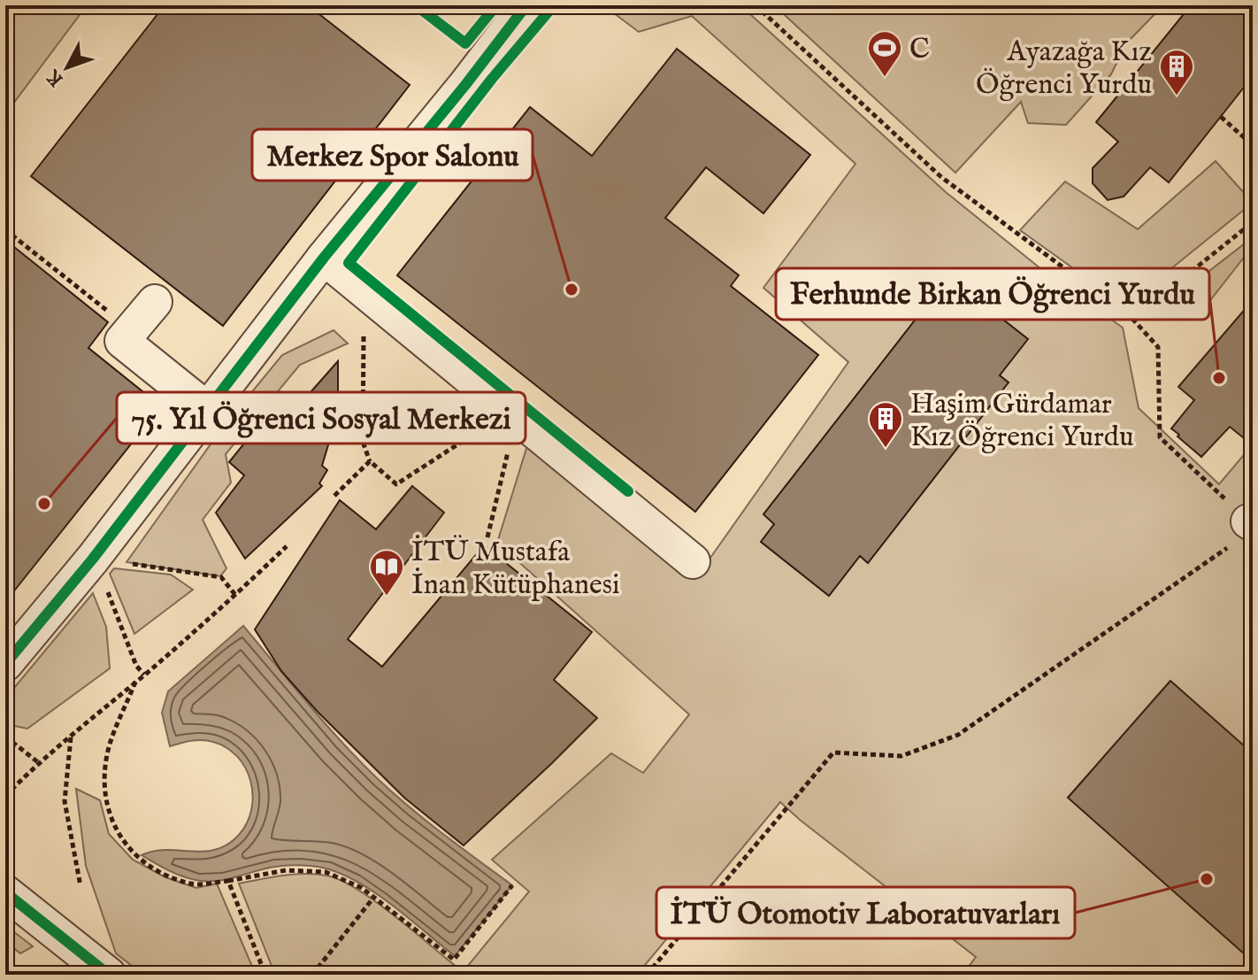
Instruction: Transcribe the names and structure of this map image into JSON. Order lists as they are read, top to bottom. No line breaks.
{"places":{"sports":["C"],"building":["Ayazağa Kız Öğrenci Yurdu","Haşim Gürdamar Kız Öğrenci Yurdu"],"other":["Merkez Spor Salonu","Ferhunde Birkan Öğrenci Yurdu","75. Yıl Öğrenci Sosyal Merkezi","İTÜ Otomotiv Laboratuvarları"],"library":["İTÜ Mustafa İnan Kütüphanesi"]},"north":"bottom left"}
